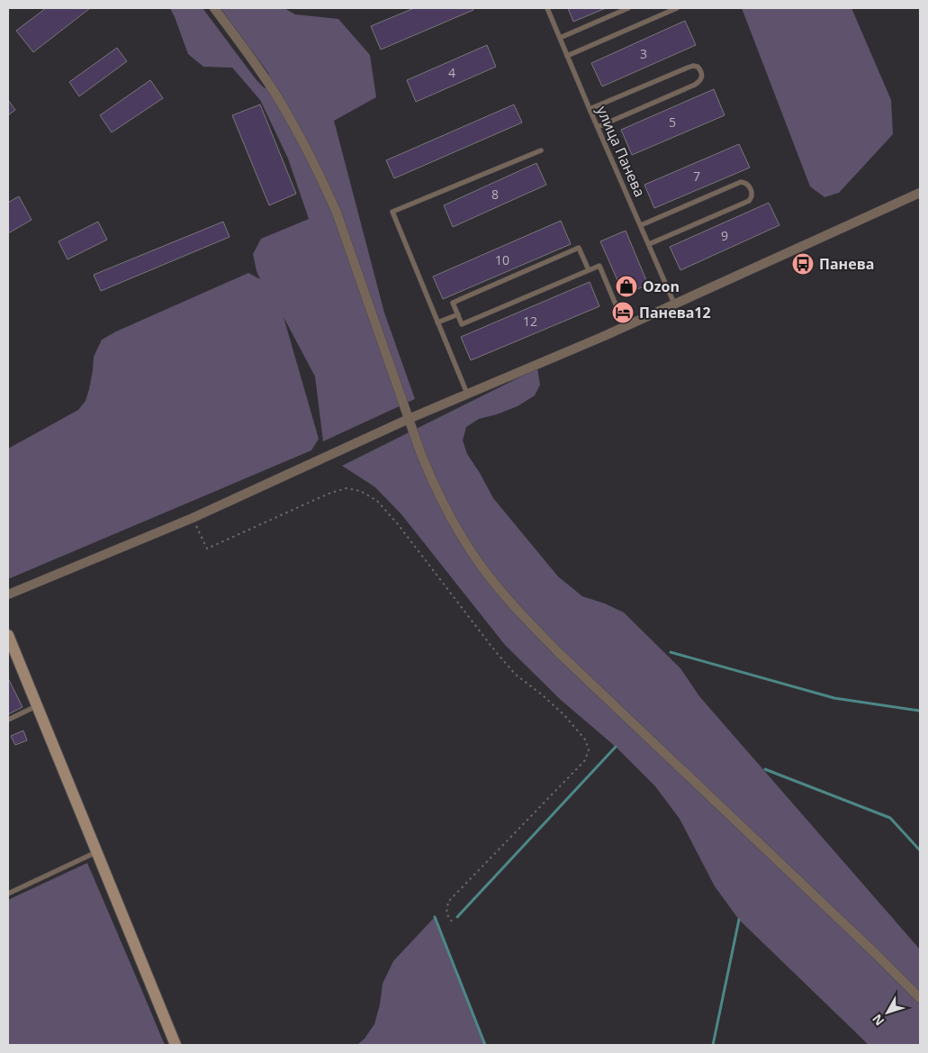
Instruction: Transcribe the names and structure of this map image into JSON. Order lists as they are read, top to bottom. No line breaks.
{"streets":{"lane":["улица Панева"]},"places":{"bus stop":["Панева"],"shop":["Ozon"],"hotel":["Панева12"]},"house_numbers":["3","4","5","7","8","9","10","12"],"north":"bottom left"}
